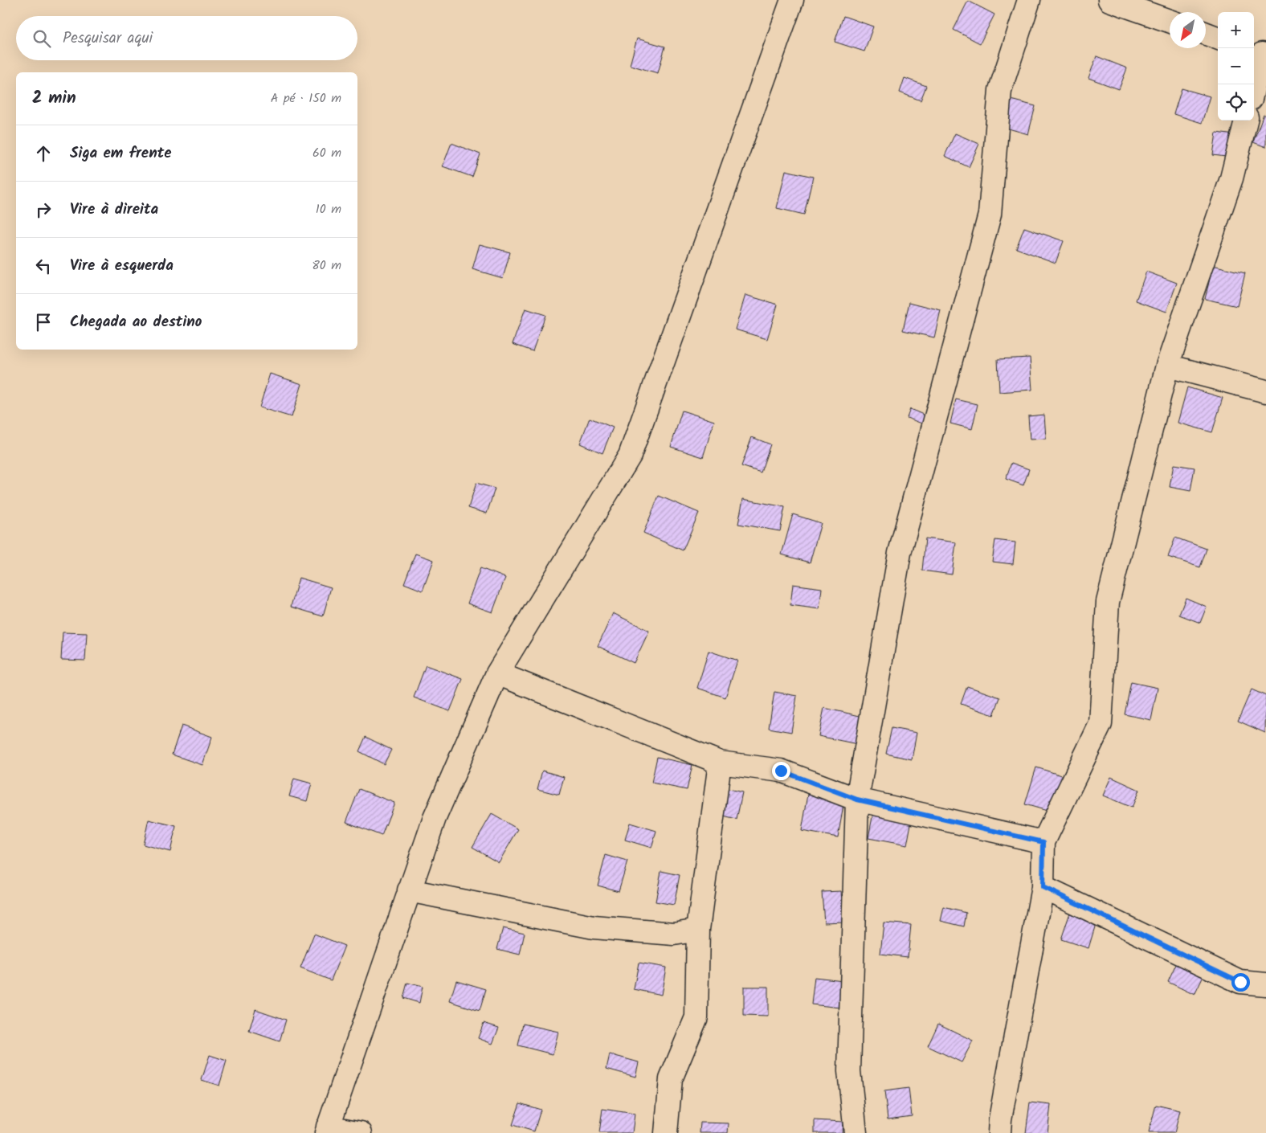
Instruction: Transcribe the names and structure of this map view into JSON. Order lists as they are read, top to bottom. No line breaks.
{"north":"bottom left","page":{"map_buttons":["+","−"],"search":"Pesquisar aqui","heading":["2 min","A pé · 150 m"],"list":[["Siga em frente","60 m"],["Vire à direita","10 m"],["Vire à esquerda","80 m"],"Chegada ao destino"]}}
